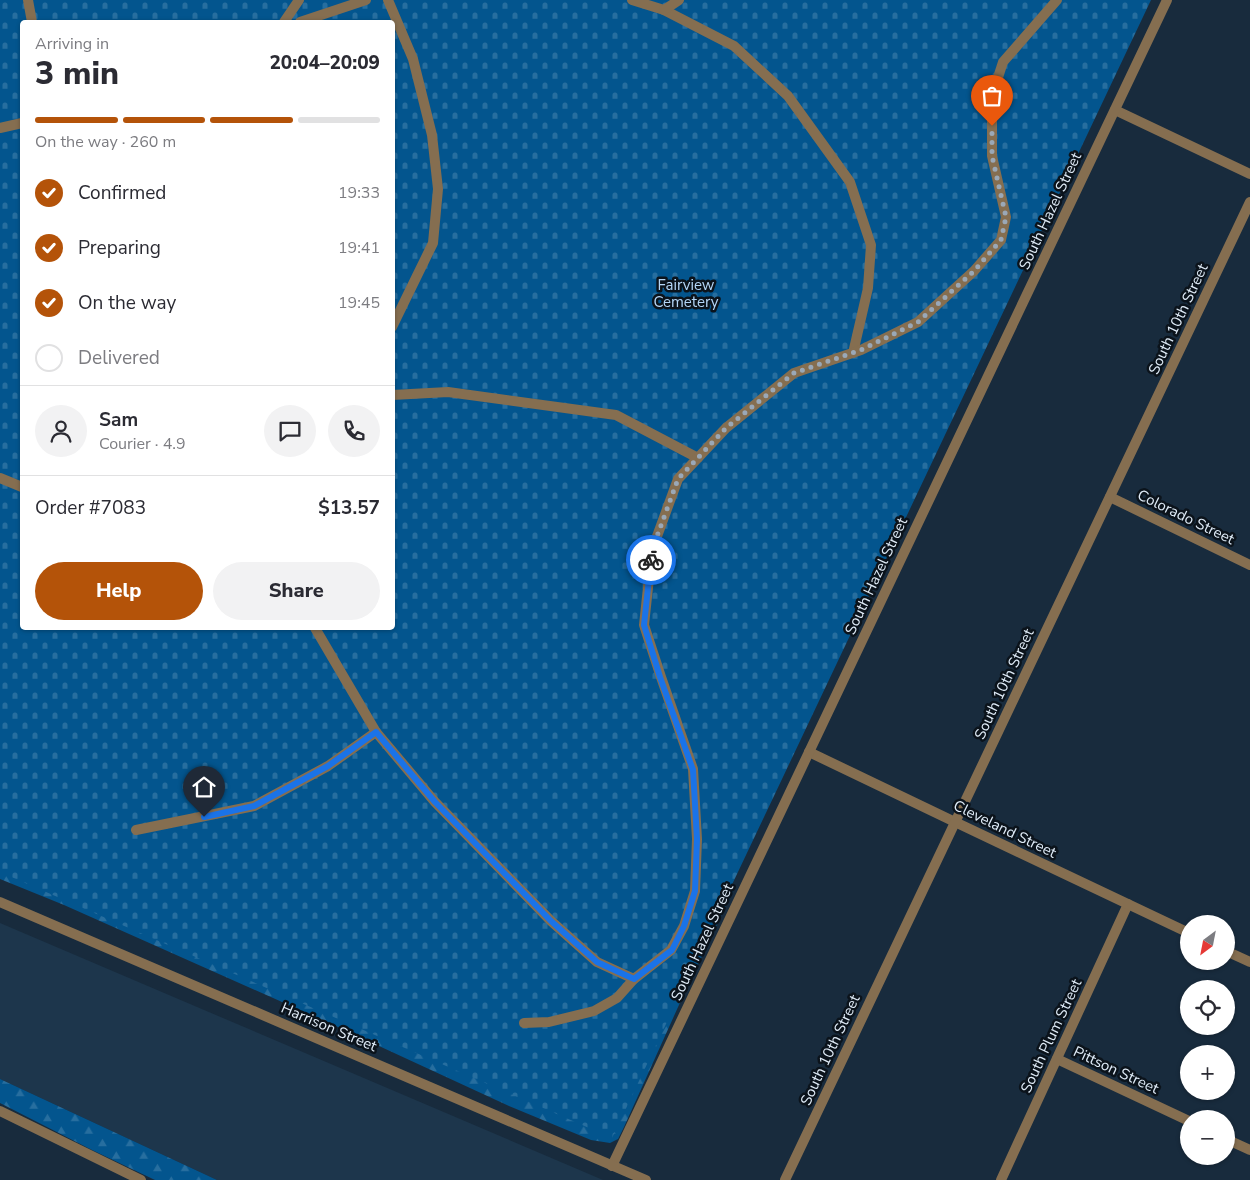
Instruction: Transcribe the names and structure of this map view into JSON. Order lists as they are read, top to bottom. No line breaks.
{"streets":{"street":["South Hazel Street","South 10th Street","Colorado Street","Cleveland Street","Harrison Street","South Plum Street","Pittson Street"]},"crossings":[["South Hazel Street","Cleveland Street"],["South Hazel Street","Harrison Street"],["South 10th Street","Colorado Street"],["South 10th Street","Cleveland Street"],["Cleveland Street","South Plum Street"],["South Plum Street","Pittson Street"]],"parks":["Fairview Cemetery"],"north":"bottom left","page":{"heading":["3 min","Arriving in","20:04–20:09"],"panel":["Sam","Courier · 4.9","Order #7083","$13.57"],"bar":"On the way · 260 m","list":[["Confirmed","19:33"],["Preparing","19:41"],["On the way","19:45"],"Delivered"],"buttons":["Help","Share"],"map_buttons":["+","−"]}}
